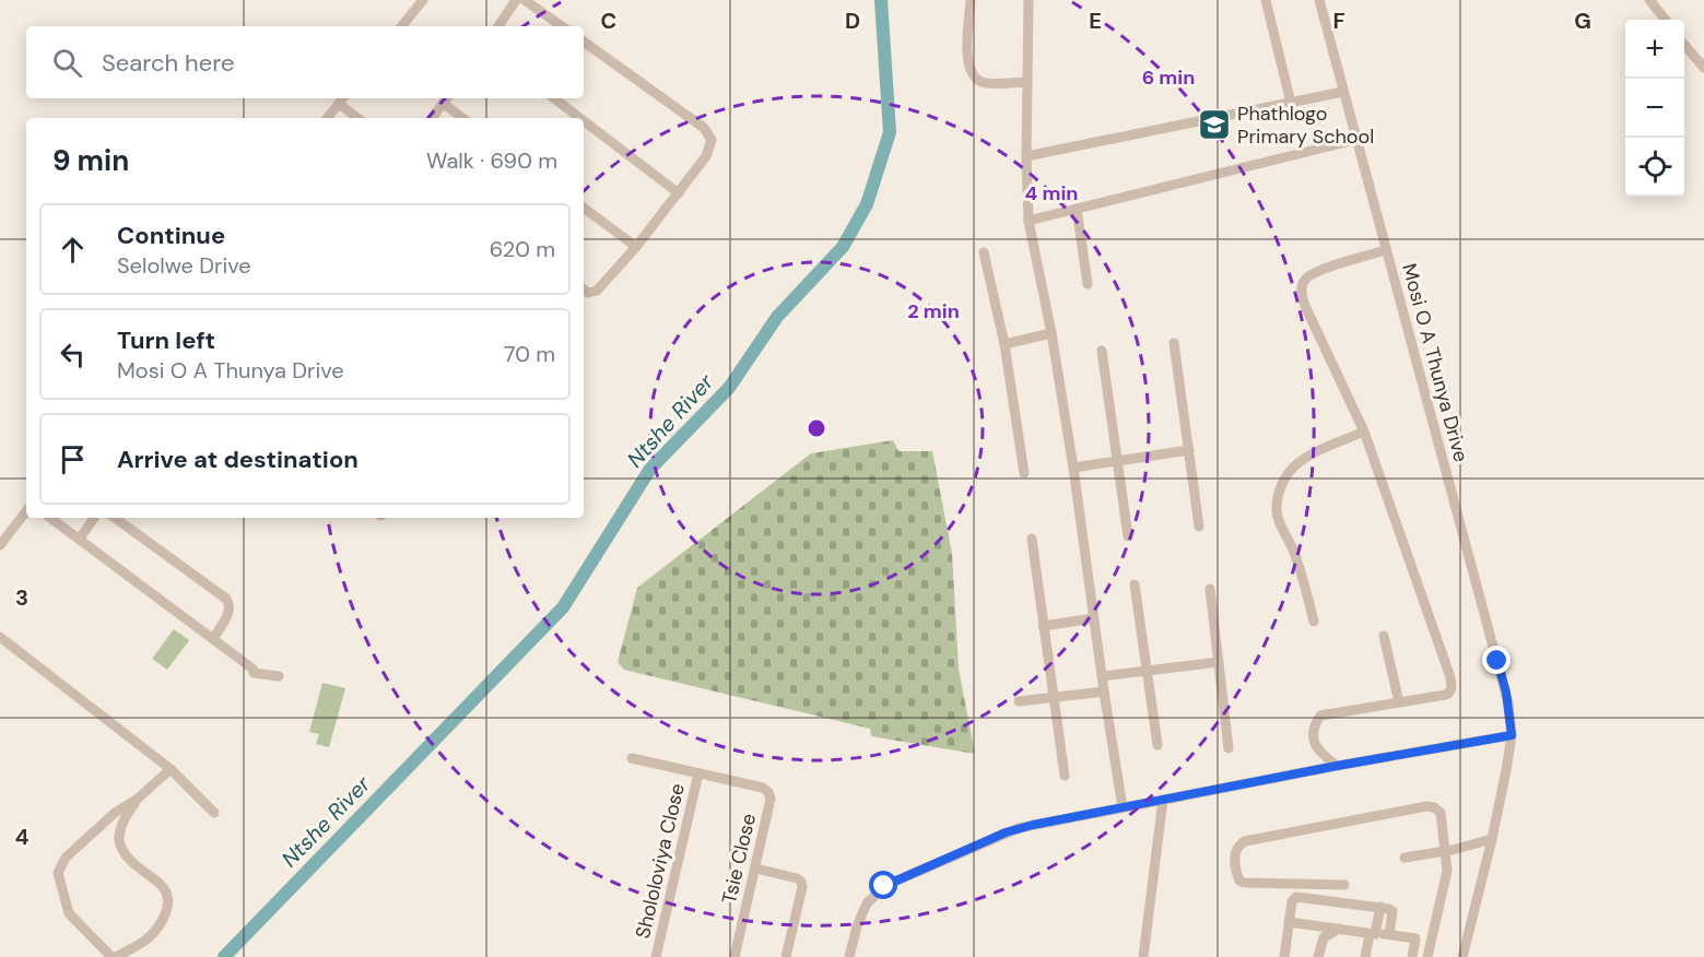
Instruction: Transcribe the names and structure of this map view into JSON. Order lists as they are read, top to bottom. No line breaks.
{"streets":{"street":["Mosi O A Thunya Drive","Tsie Close","Shololoviya Close"]},"crossings":[["Tsie Close","Shololoviya Close"]],"water":["Ntshe River"],"places":{"school or university":["Phathlogo Primary School"]},"page":{"map_buttons":["+","−"],"search":"Search here","heading":["9 min","Walk · 690 m"],"list":[["Continue","Selolwe Drive","620 m"],["Turn left","Mosi O A Thunya Drive","70 m"],"Arrive at destination"]},"grid":{"columns":["C","D","E","F","G"],"rows":["3","4"]},"rings":["6 min","4 min","2 min"]}
